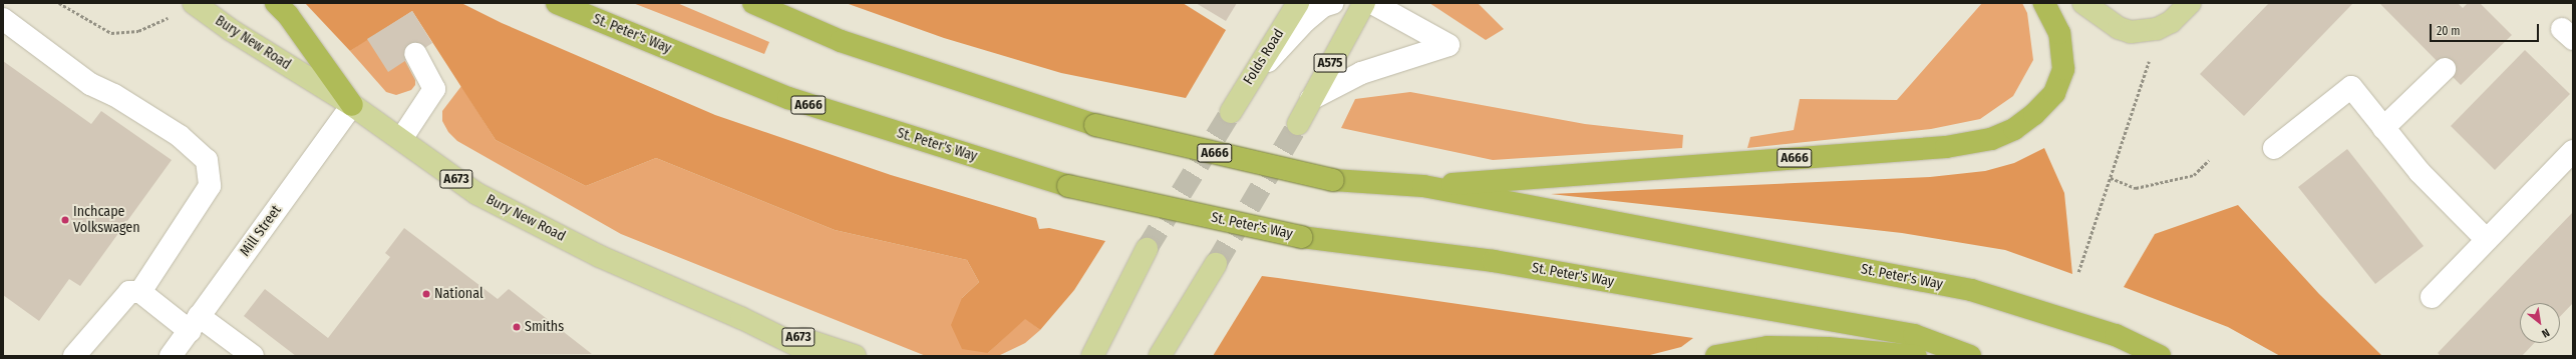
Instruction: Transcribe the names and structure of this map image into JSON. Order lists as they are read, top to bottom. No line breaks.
{"streets":{"highway":["St. Peter's Way","A666"],"main road":["Bury New Road","Folds Road","A575","A673"],"street":["Mill Street"]},"crossings":[["St. Peter's Way","A666"],["Bury New Road","A673"],["Bury New Road","Mill Street"]],"places":["Inchcape Volkswagen","National","Smiths"],"scale_bar":"20 m","north":"bottom right"}
